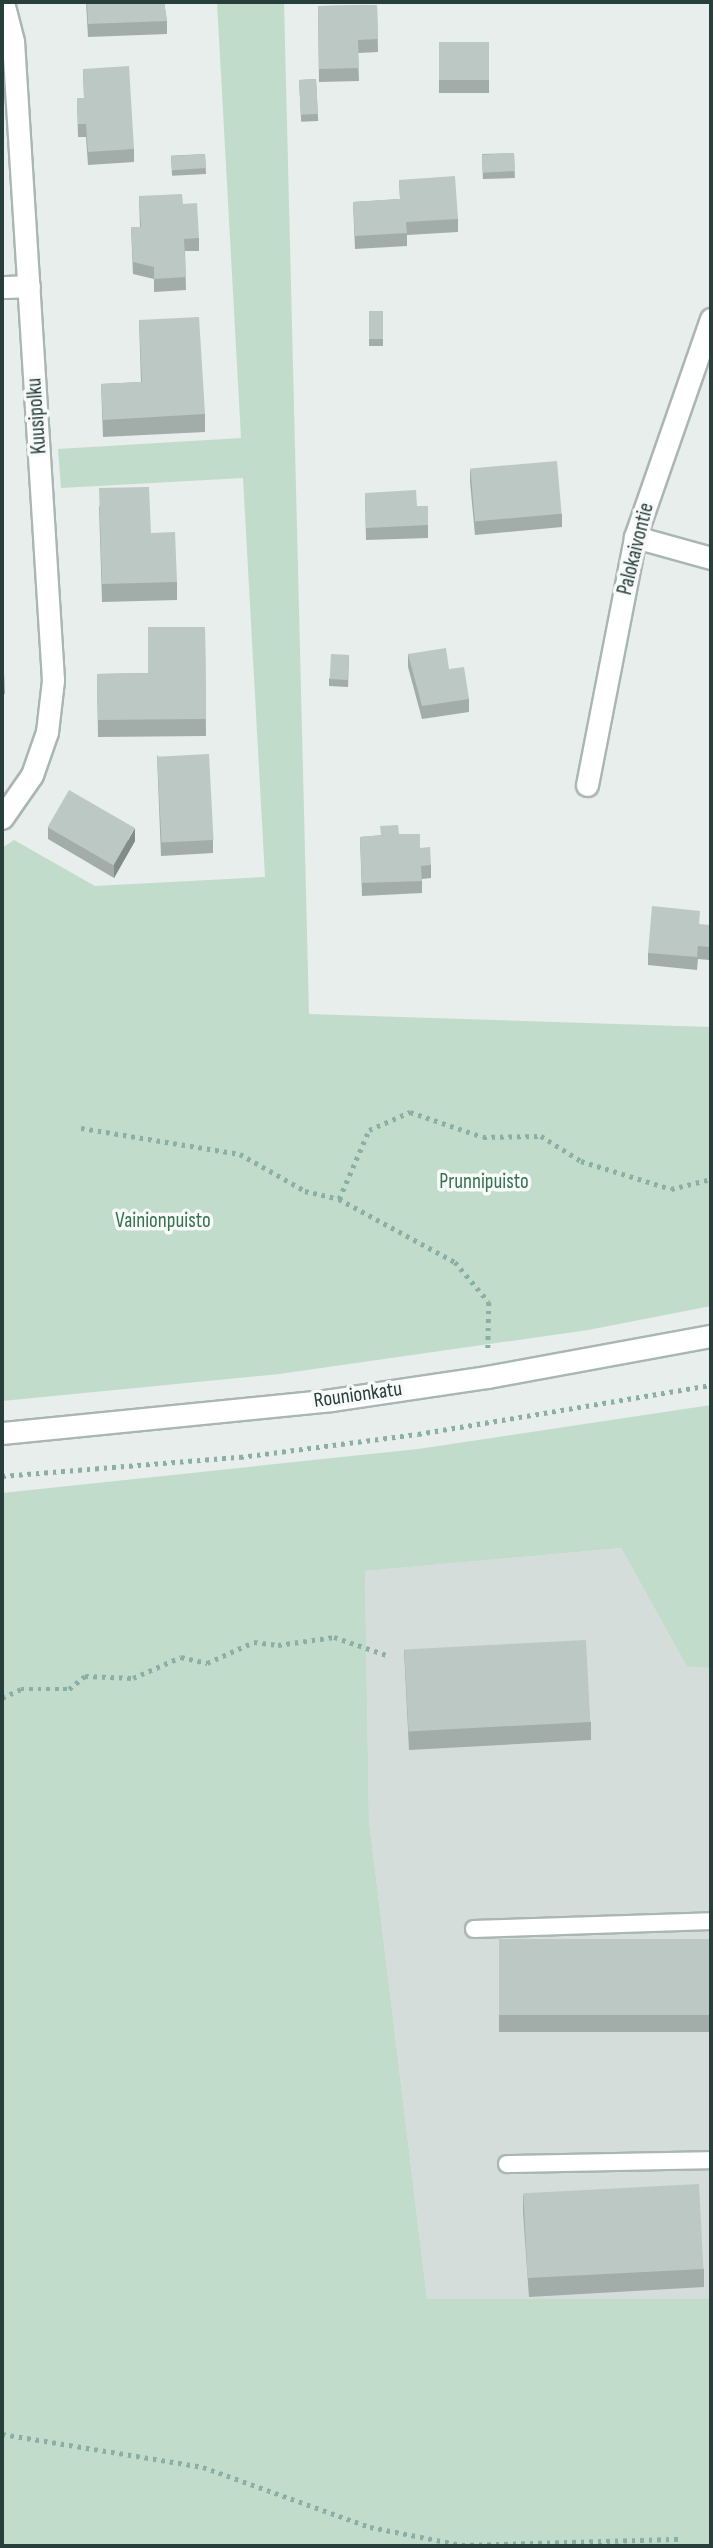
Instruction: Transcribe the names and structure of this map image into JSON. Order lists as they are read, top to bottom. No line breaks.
{"streets":{"street":["Kuusipolku","Palokaivontie","Rounionkatu"]},"parks":["Prunnipuisto","Vainionpuisto"]}
